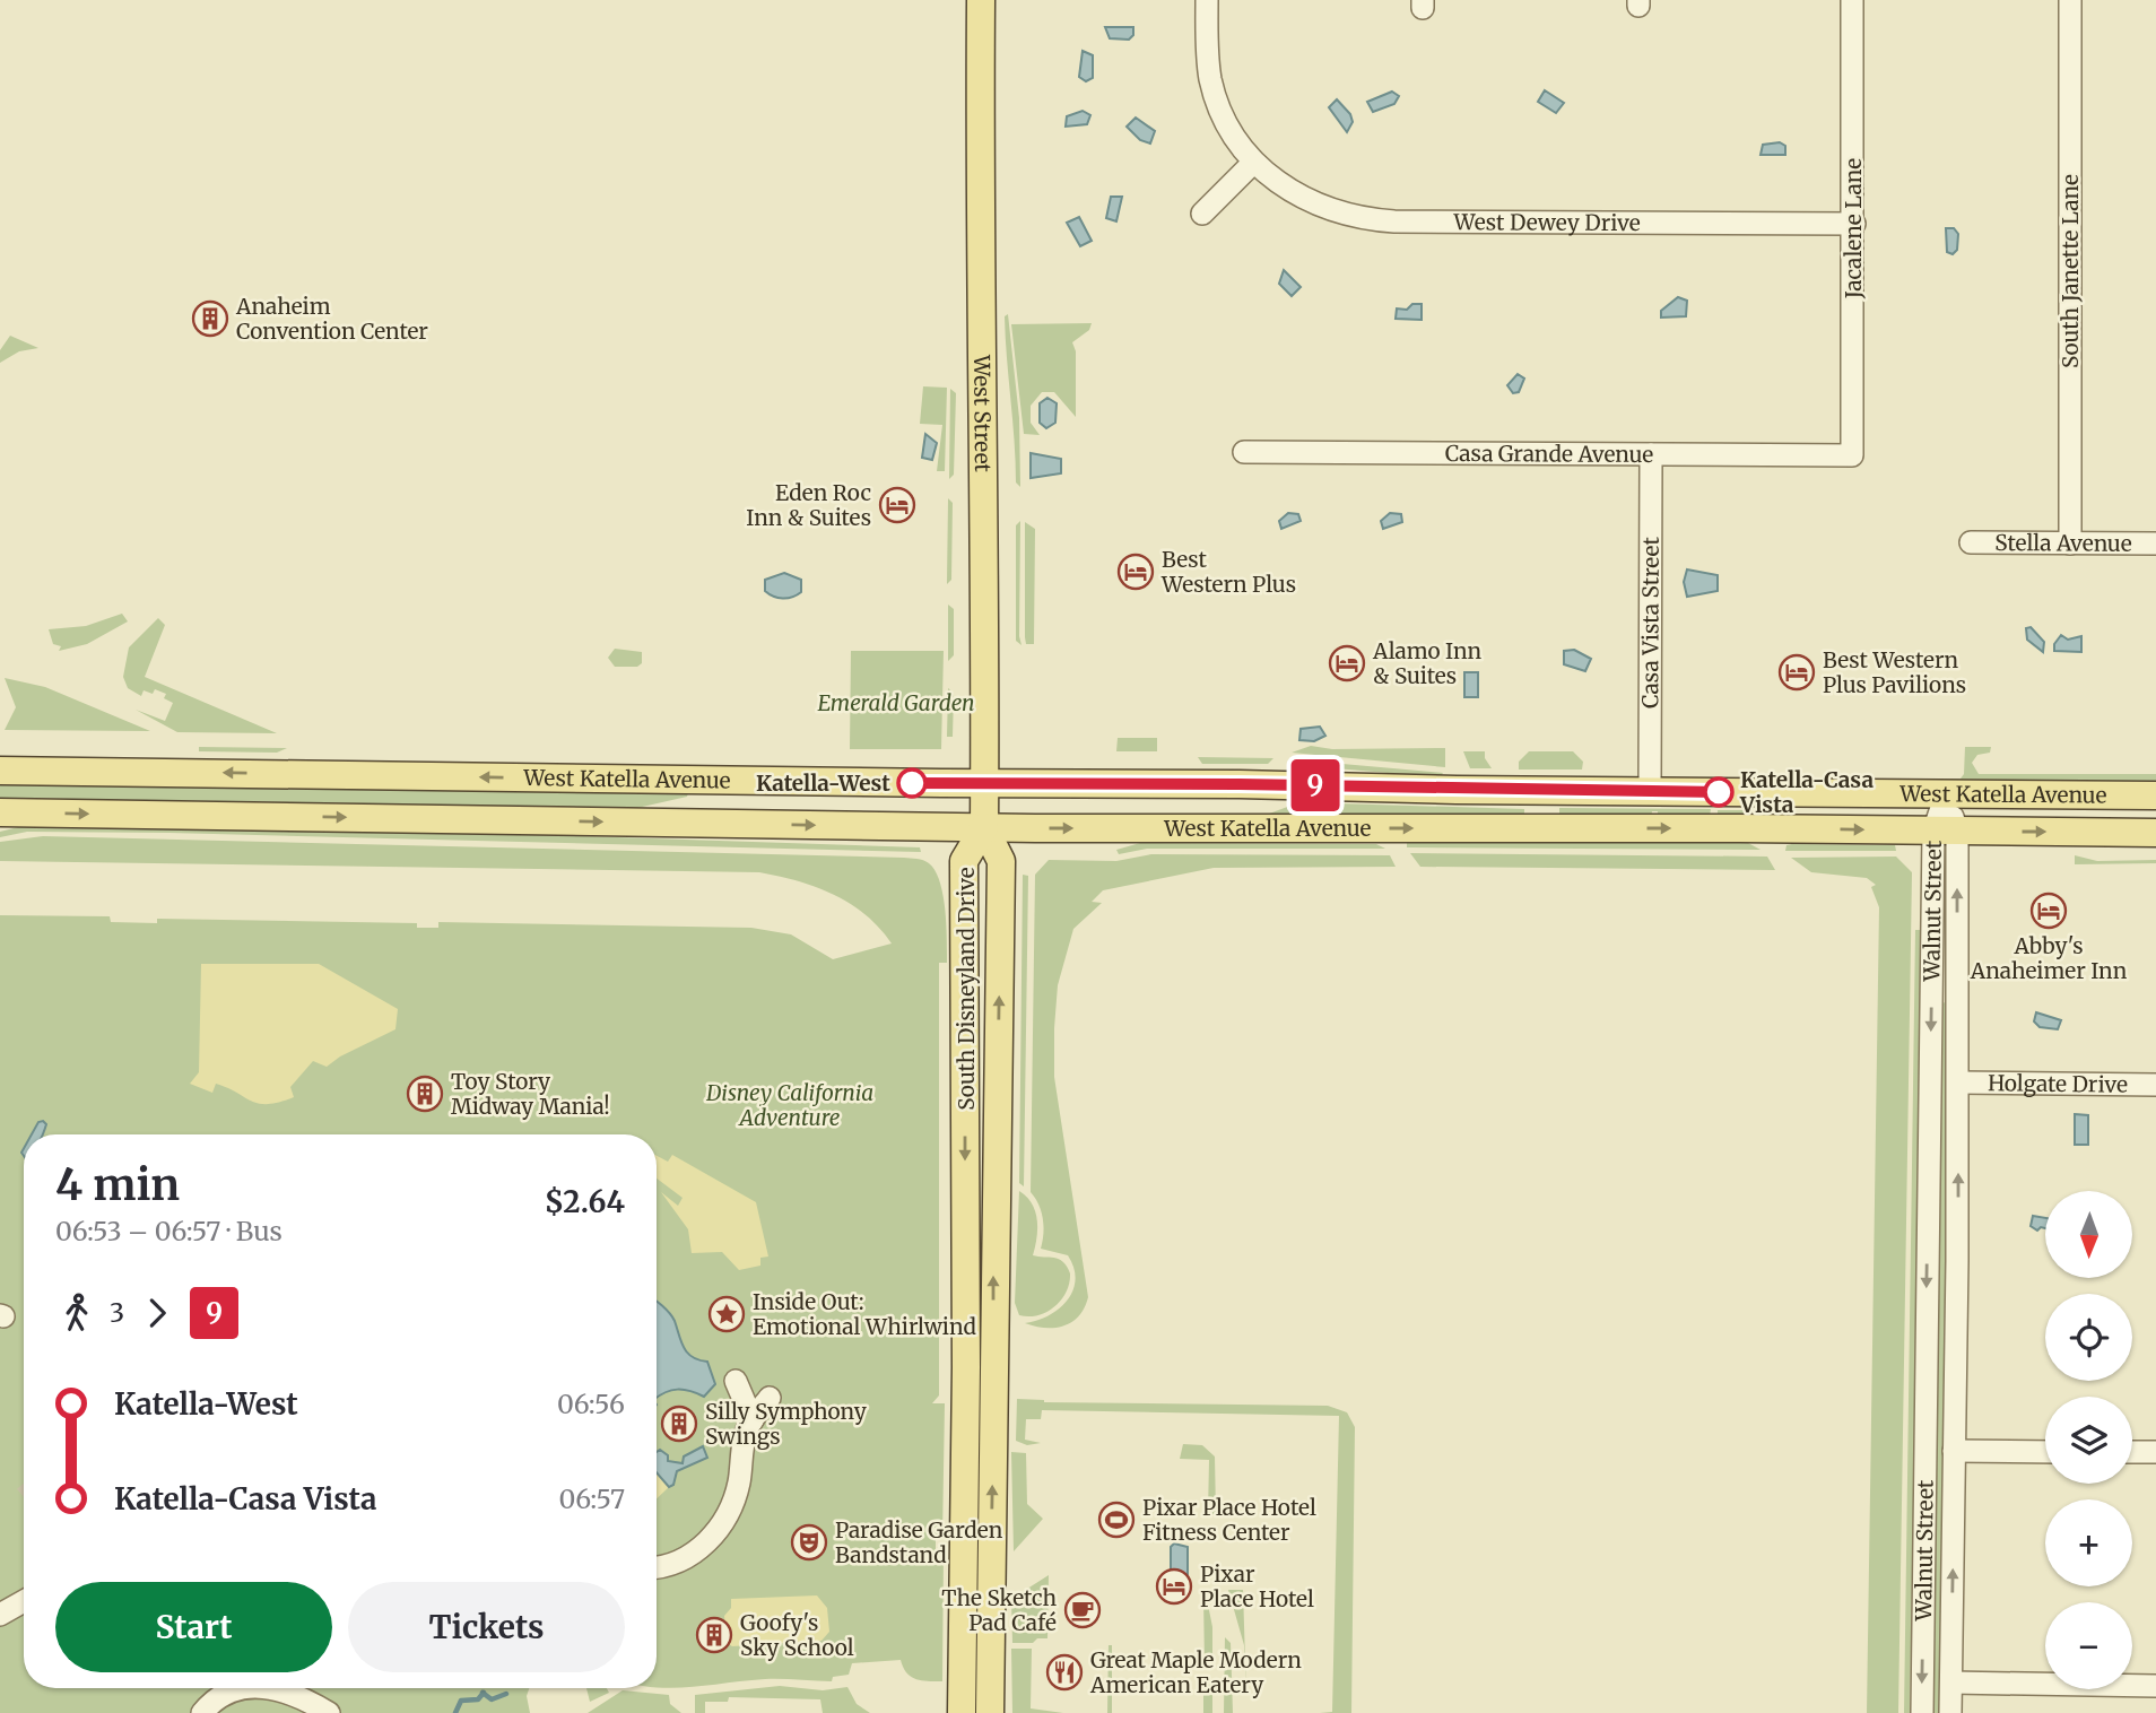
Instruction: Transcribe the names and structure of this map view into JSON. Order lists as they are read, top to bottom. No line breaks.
{"streets":{"main road":["West Street","West Katella Avenue","South Disneyland Drive"],"street":["West Dewey Drive","Jacalene Lane","South Janette Lane","Casa Grande Avenue","Stella Avenue","Casa Vista Street","Walnut Street","Holgate Drive"]},"crossings":[["West Dewey Drive","Jacalene Lane"],["Jacalene Lane","Casa Grande Avenue"],["South Janette Lane","Stella Avenue"],["West Street","West Katella Avenue"],["West Street","South Disneyland Drive"],["Casa Grande Avenue","Casa Vista Street"],["Casa Vista Street","West Katella Avenue"],["West Katella Avenue","Walnut Street"],["West Katella Avenue","South Disneyland Drive"],["Walnut Street","Holgate Drive"]],"parks":["Emerald Garden","Disney California Adventure"],"places":{"building":["Anaheim Convention Center","Toy Story Midway Mania!","Silly Symphony Swings","Goofy's Sky School"],"hotel":["Eden Roc Inn & Suites","Best Western Plus","Alamo Inn & Suites","Best Western Plus Pavilions","Abby's Anaheimer Inn","Pixar Place Hotel"],"other":["Katella-West","Katella-Casa Vista"],"place":["Inside Out: Emotional Whirlwind"],"sports":["Pixar Place Hotel Fitness Center"],"theatre":["Paradise Garden Bandstand"],"cafe":["The Sketch Pad Café"],"restaurant":["Great Maple Modern American Eatery"]},"lines":["bus line 9"],"north":"bottom","page":{"on_map":"9","heading":["4 min","06:53 – 06:57 · Bus","$2.64"],"map_buttons":["+","−"],"legs":["3","9"],"list":[{"name":"Katella-West","value":"06:56"},{"name":"Katella-Casa Vista","value":"06:57"}],"buttons":["Start","Tickets"]}}
